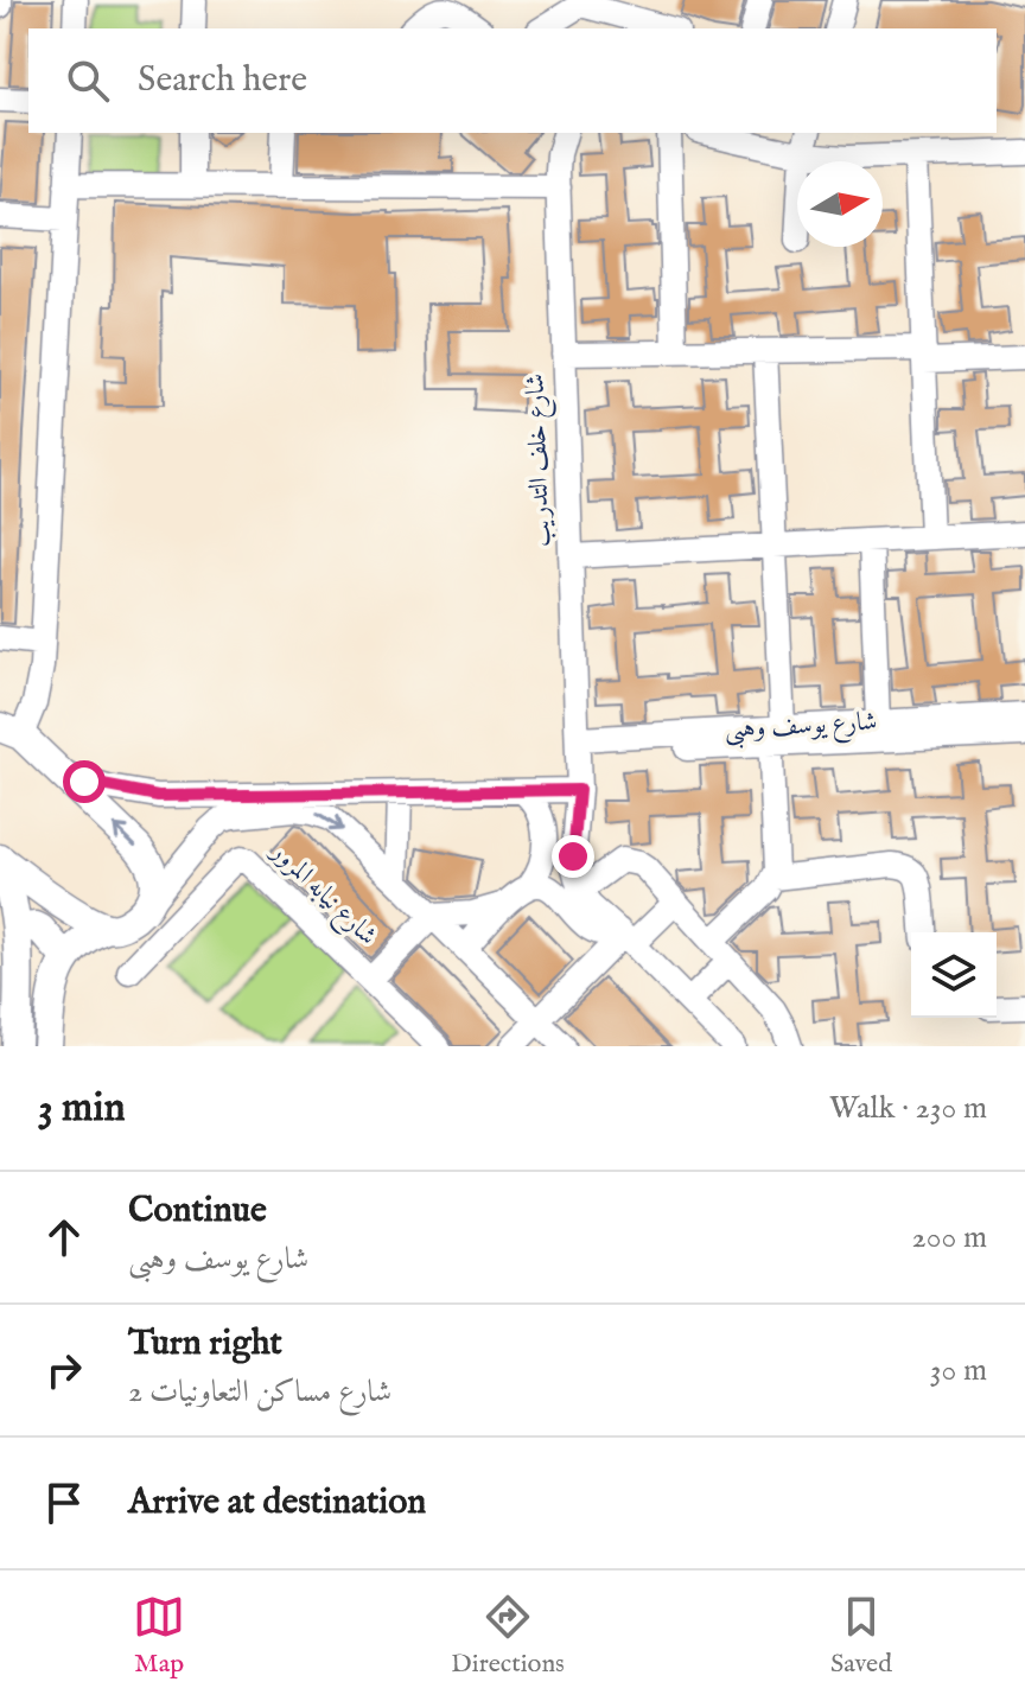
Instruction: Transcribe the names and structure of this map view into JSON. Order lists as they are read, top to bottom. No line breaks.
{"streets":{"street":["شارع خلف التدريب","شارع يوسف وهبى","شارع نيابه المرور"]},"crossings":[["شارع خلف التدريب","شارع يوسف وهبى"]],"north":"right","page":{"search":"Search here","heading":["3 min","Walk · 230 m"],"list":[["Continue","شارع يوسف وهبى","200 m"],["Turn right","شارع مساكن التعاونيات 2","30 m"],"Arrive at destination"],"nav":["Map","Directions","Saved"]}}
